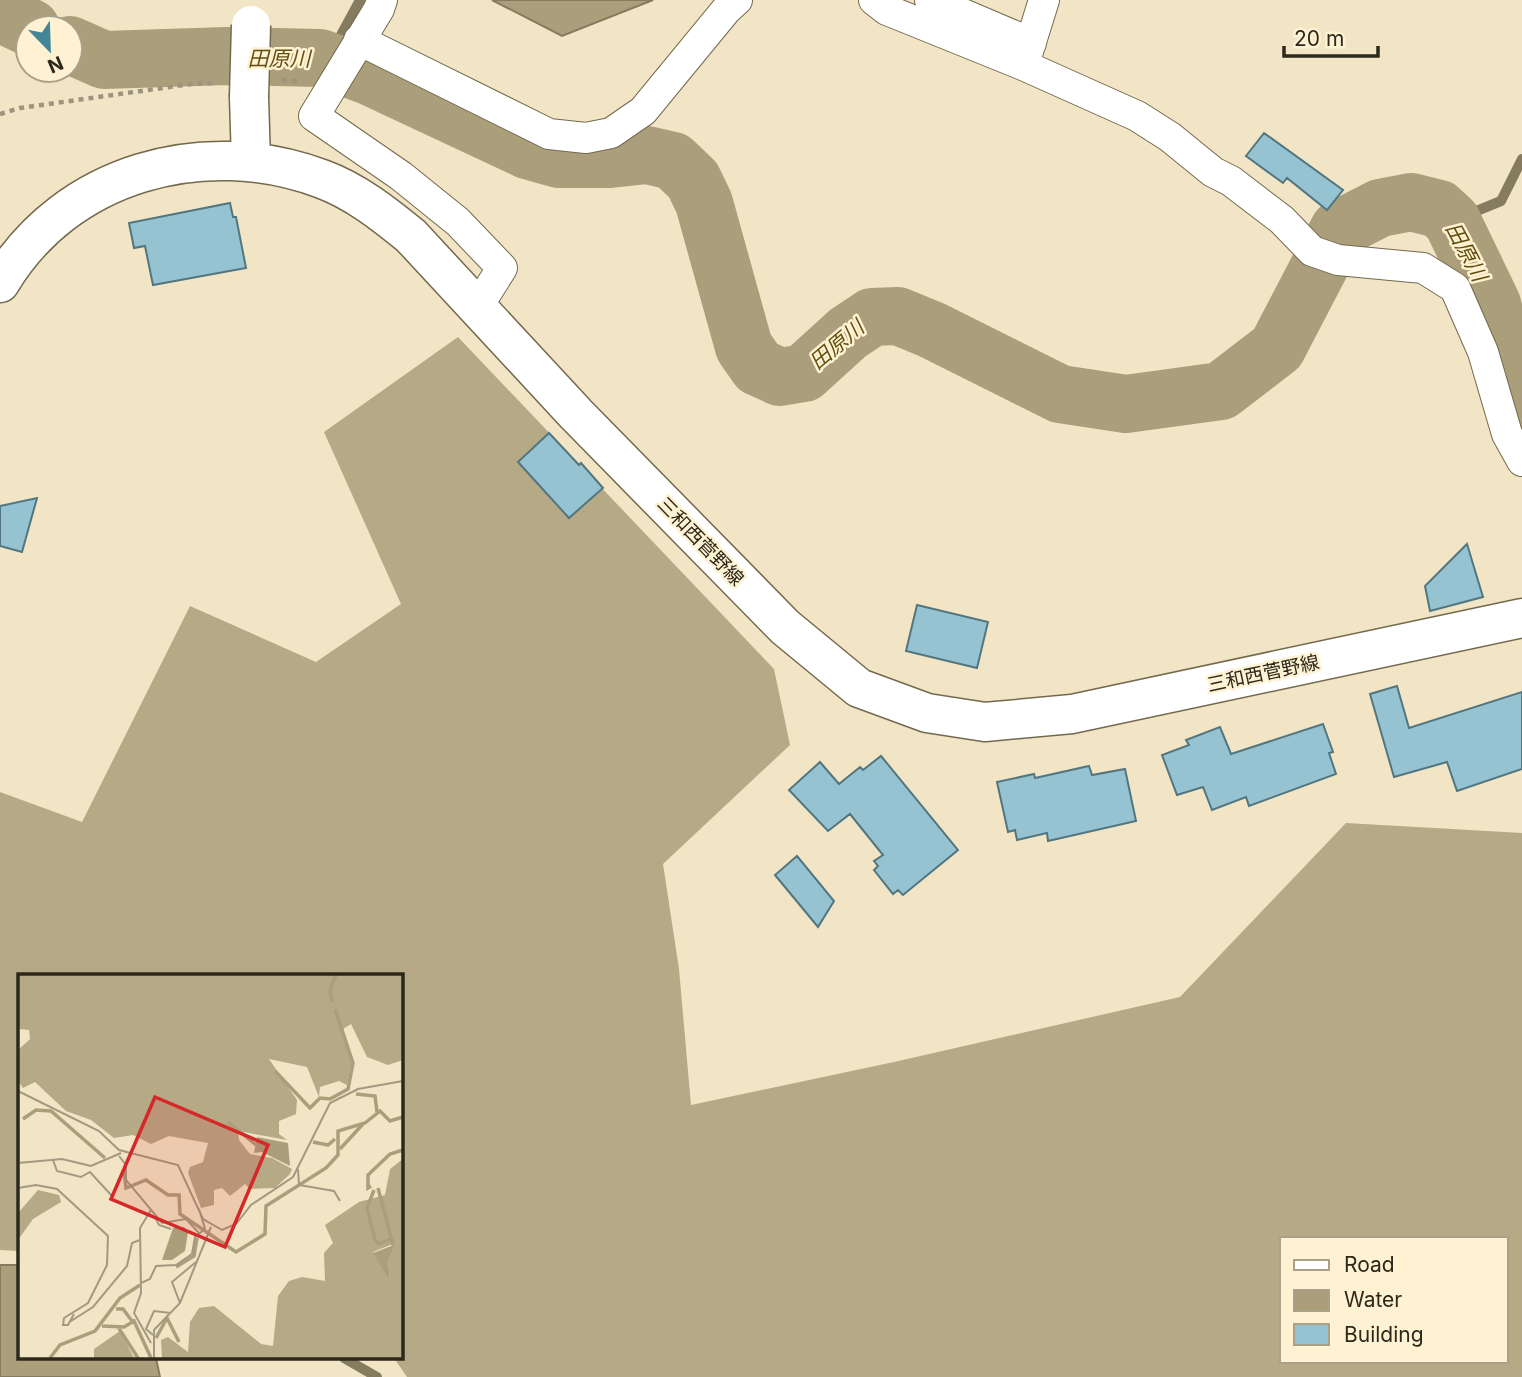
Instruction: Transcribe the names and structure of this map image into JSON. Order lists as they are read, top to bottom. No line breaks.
{"streets":{"main road":["三和西菅野線"]},"water":["田原川"],"legend":["Road","Water","Building"],"scale_bar":"20 m","north":"bottom right"}
